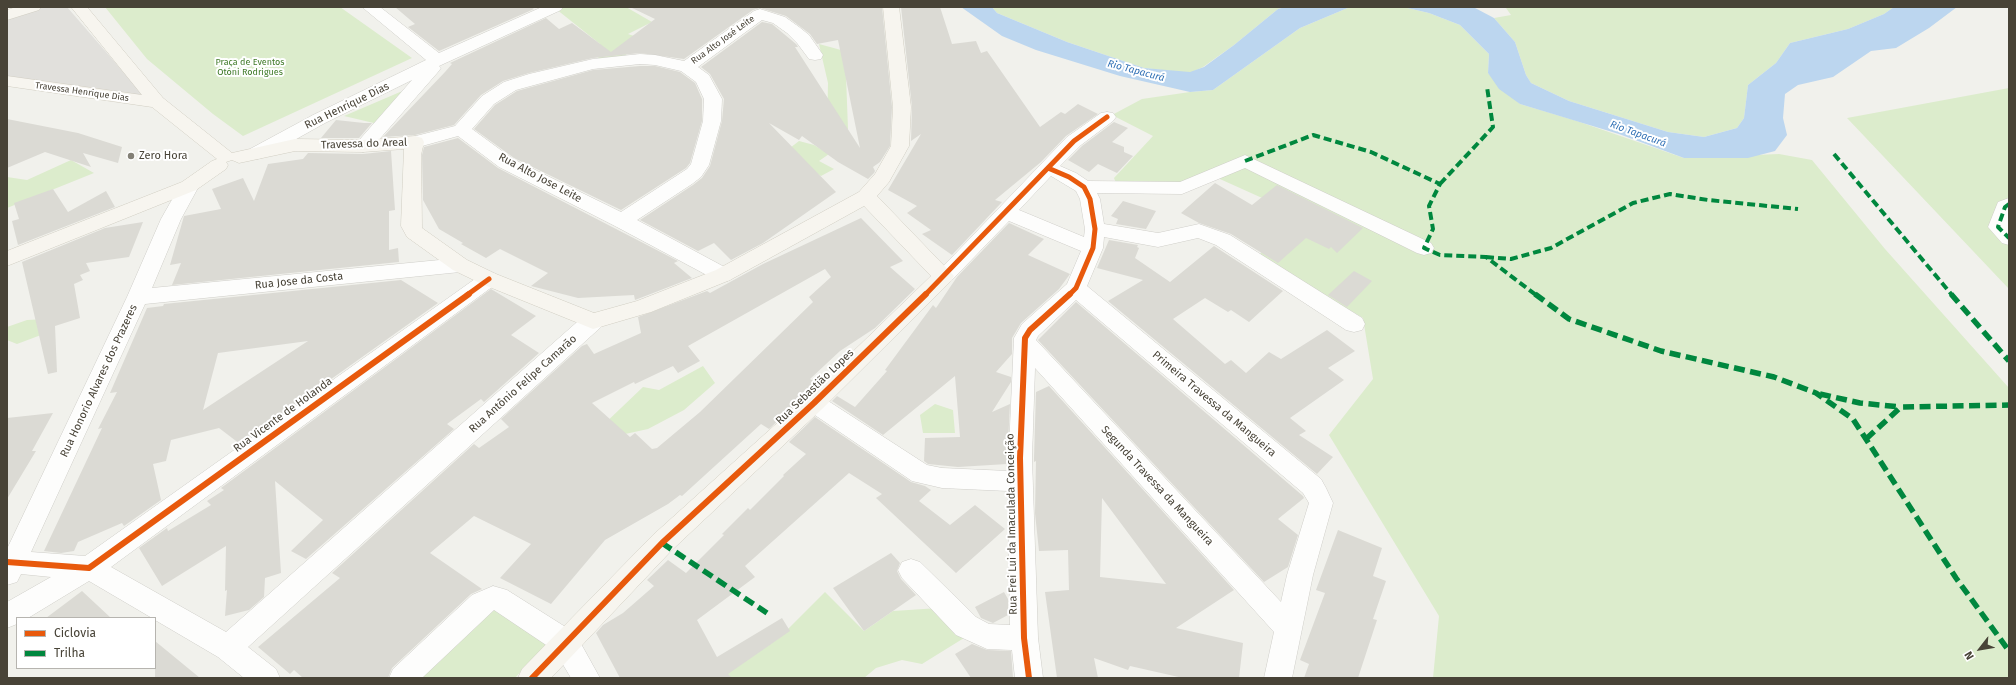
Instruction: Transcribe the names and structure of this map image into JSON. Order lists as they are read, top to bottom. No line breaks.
{"streets":{"main road":["Travessa Henrique Dias","Travessa do Areal","Rua Antônio Felipe Camarão","Rua Sebastião Lopes"],"street":["Rua Alto José Leite","Rua Henrique Dias","Rua Alto Jose Leite","Rua Jose da Costa","Rua Honorio Alvares dos Prazeres","Primeira Travessa da Mangueira","Rua Vicente de Holanda","Segunda Travessa da Mangueira","Rua Frei Lui da Imaculada Conceição"]},"crossings":[["Travessa Henrique Dias","Rua Henrique Dias"],["Travessa Henrique Dias","Travessa do Areal"],["Rua Henrique Dias","Travessa do Areal"],["Travessa do Areal","Rua Jose da Costa"],["Travessa do Areal","Rua Honorio Alvares dos Prazeres"],["Travessa do Areal","Rua Antônio Felipe Camarão"],["Travessa do Areal","Rua Vicente de Holanda"],["Rua Alto Jose Leite","Rua Antônio Felipe Camarão"],["Rua Jose da Costa","Rua Honorio Alvares dos Prazeres"],["Primeira Travessa da Mangueira","Segunda Travessa da Mangueira"],["Primeira Travessa da Mangueira","Rua Frei Lui da Imaculada Conceição"],["Segunda Travessa da Mangueira","Rua Frei Lui da Imaculada Conceição"]],"water":["Rio Tapacurá"],"parks":["Praça de Eventos Otóni Rodrigues"],"places":["Zero Hora"],"legend":["Ciclovia","Trilha"],"north":"bottom left"}
